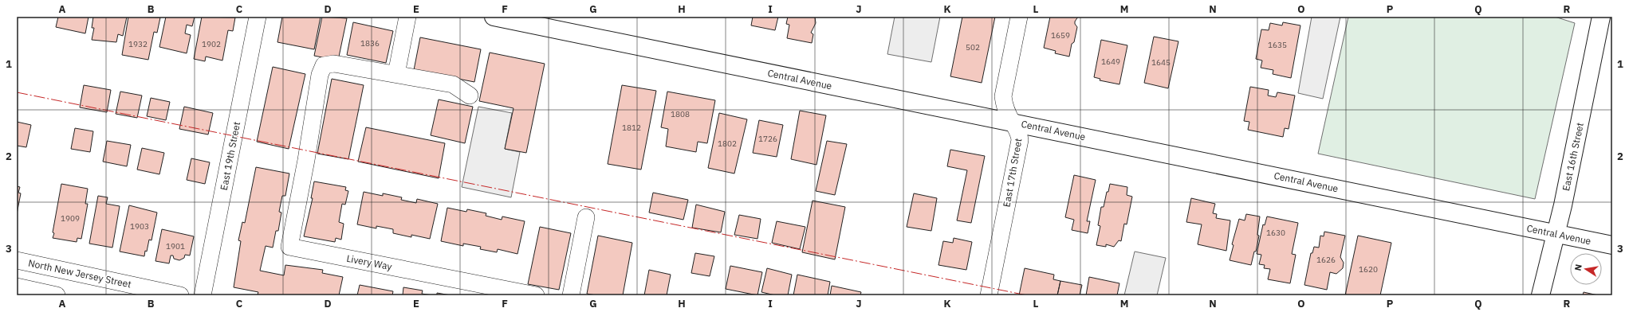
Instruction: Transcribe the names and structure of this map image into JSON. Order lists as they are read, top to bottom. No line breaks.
{"streets":{"main road":["Central Avenue","East 16th Street"],"street":["East 19th Street","East 17th Street","Livery Way","North New Jersey Street"]},"crossings":[["Central Avenue","East 16th Street"],["Central Avenue","East 17th Street"]],"house_numbers":["1659","1836","1932","1902","1635","502","1649","1645","1808","1812","1726","1802","1909","1903","1630","1901","1626","1620"],"north":"left","grid":{"columns":["A","B","C","D","E","F","G","H","I","J","K","L","M","N","O","P","Q","R"],"rows":["1","2","3"]}}
